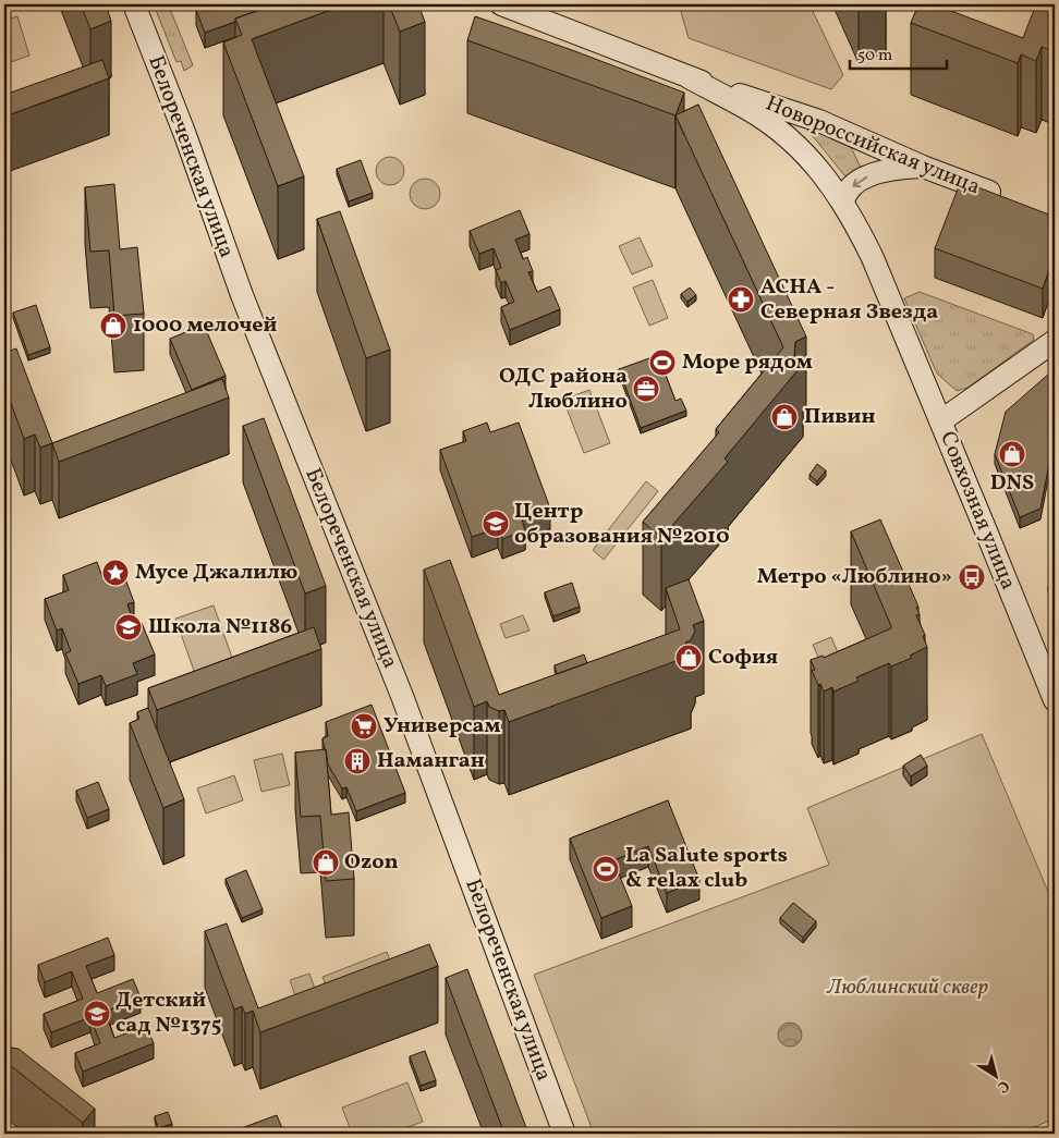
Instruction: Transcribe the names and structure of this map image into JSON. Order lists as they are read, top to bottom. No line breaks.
{"streets":{"street":["Новороссийская улица","Белореченская улица","Совхозная улица"]},"crossings":[["Новороссийская улица","Совхозная улица"]],"parks":["Люблинский сквер"],"places":{"pharmacy":["АСНА - Северная Звезда"],"shop":["1000 мелочей","Пивин","DNS","София","Ozon"],"sports":["Море рядом","La Salute sports & relax club"],"office":["ОДС района Люблино"],"school or university":["Центр образования №2010","Школа №1186","Детский сад №1375"],"place":["Мусе Джалилю"],"bus stop":["Метро «Люблино»"],"supermarket":["Универсам"],"building":["Наманган"]},"scale_bar":"50 m","north":"bottom right"}
